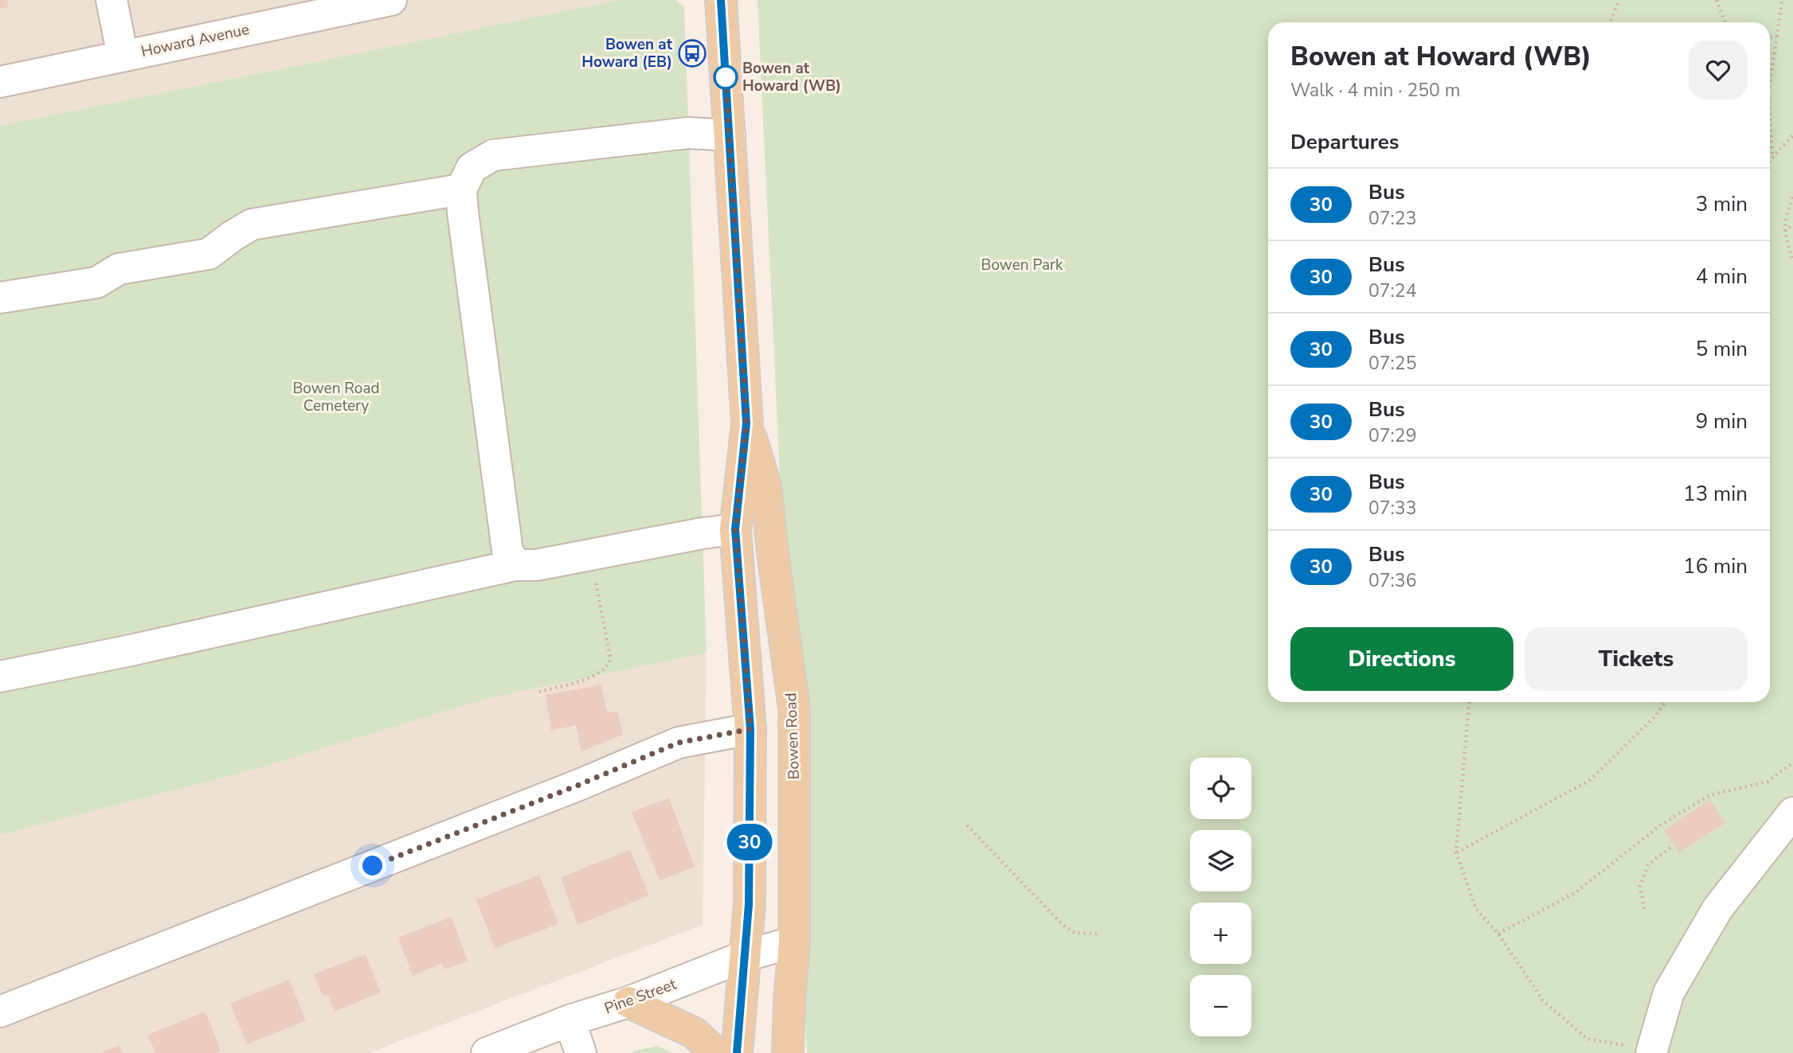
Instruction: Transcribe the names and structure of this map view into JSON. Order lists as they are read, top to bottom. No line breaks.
{"streets":{"main road":["Bowen Road"],"street":["Howard Avenue","Pine Street"]},"crossings":[["Bowen Road","Pine Street"]],"parks":["Bowen Park","Bowen Road Cemetery"],"places":{"bus stop":["Bowen at Howard (EB)"],"other":["Bowen at Howard (WB)"]},"lines":["bus line 30"],"page":{"on_map":"30","heading":[["Bowen at Howard (WB)","Walk · 4 min · 250 m"],"Departures"],"list":[{"mark":"30","name":"Bus","note":"07:23","value":"3 min"},{"mark":"30","name":"Bus","note":"07:24","value":"4 min"},{"mark":"30","name":"Bus","note":"07:25","value":"5 min"},{"mark":"30","name":"Bus","note":"07:29","value":"9 min"},{"mark":"30","name":"Bus","note":"07:33","value":"13 min"},{"mark":"30","name":"Bus","note":"07:36","value":"16 min"}],"buttons":["Directions","Tickets"],"map_buttons":["+","−"]}}
